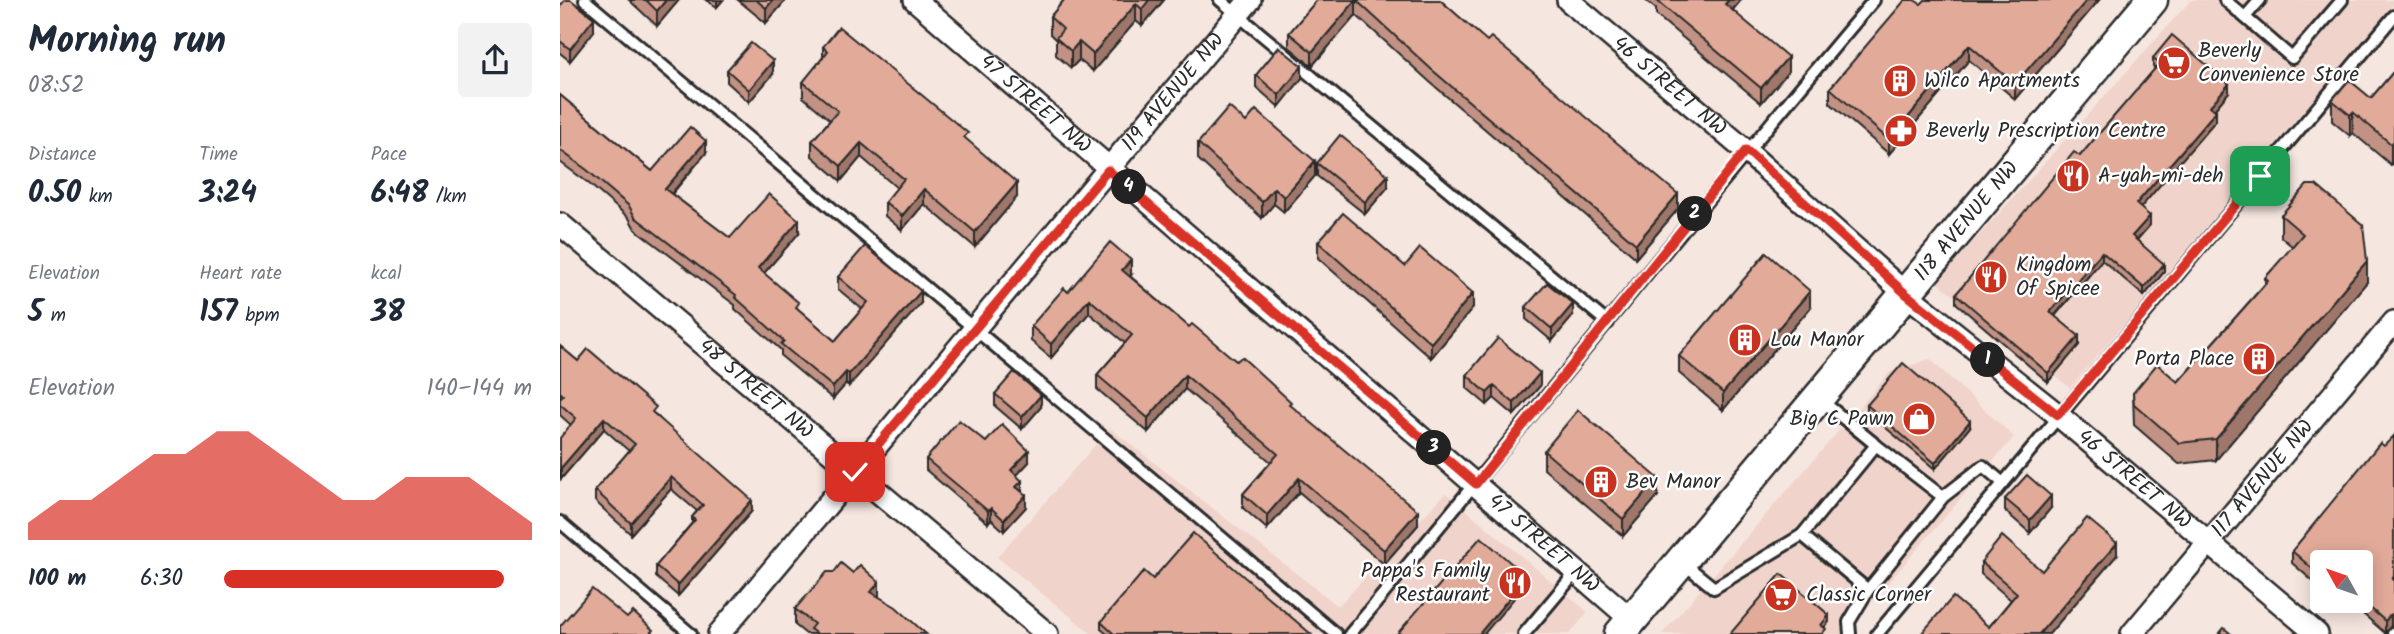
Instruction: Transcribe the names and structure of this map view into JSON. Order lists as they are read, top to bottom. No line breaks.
{"streets":{"main road":["118 AVENUE NW"],"street":["46 STREET NW","119 AVENUE NW","47 STREET NW","48 STREET NW","117 AVENUE NW"]},"crossings":[["46 STREET NW","118 AVENUE NW"],["46 STREET NW","117 AVENUE NW"],["119 AVENUE NW","47 STREET NW"],["119 AVENUE NW","48 STREET NW"],["47 STREET NW","118 AVENUE NW"]],"places":{"supermarket":["Beverly Convenience Store","Classic Corner"],"building":["Wilco Apartments","Lou Manor","Porta Place","Bev Manor"],"pharmacy":["Beverly Prescription Centre"],"restaurant":["A-yah-mi-deh","Kingdom Of Spicee","Pappa's Family Restaurant"],"shop":["Big C Pawn"]},"north":"top left","page":{"heading":["Morning run","08:52"],"stats":[["Distance","0.50 km"],["Time","3:24"],["Pace","6:48 /km"],["Elevation","5 m"],["Heart rate","157 bpm"],["kcal","38"]],"pins":["4","2","1","3"],"chart":["Elevation","140–144 m"],"list":[{"name":"100 m","note":"6:30"}]}}
